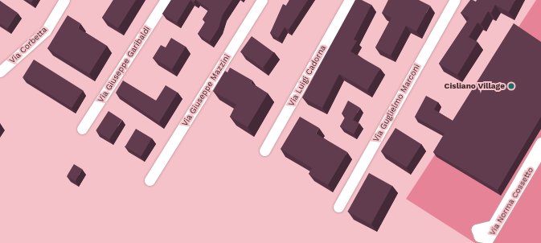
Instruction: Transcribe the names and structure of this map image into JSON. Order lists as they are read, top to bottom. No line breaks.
{"streets":{"street":["Via Corbetta","Via Giuseppe Garibaldi","Via Luigi Cadorna","Via Giuseppe Mazzini","Via Guglielmo Marconi","Via Norma Cossetto"]},"places":["Cisliano Village"]}
